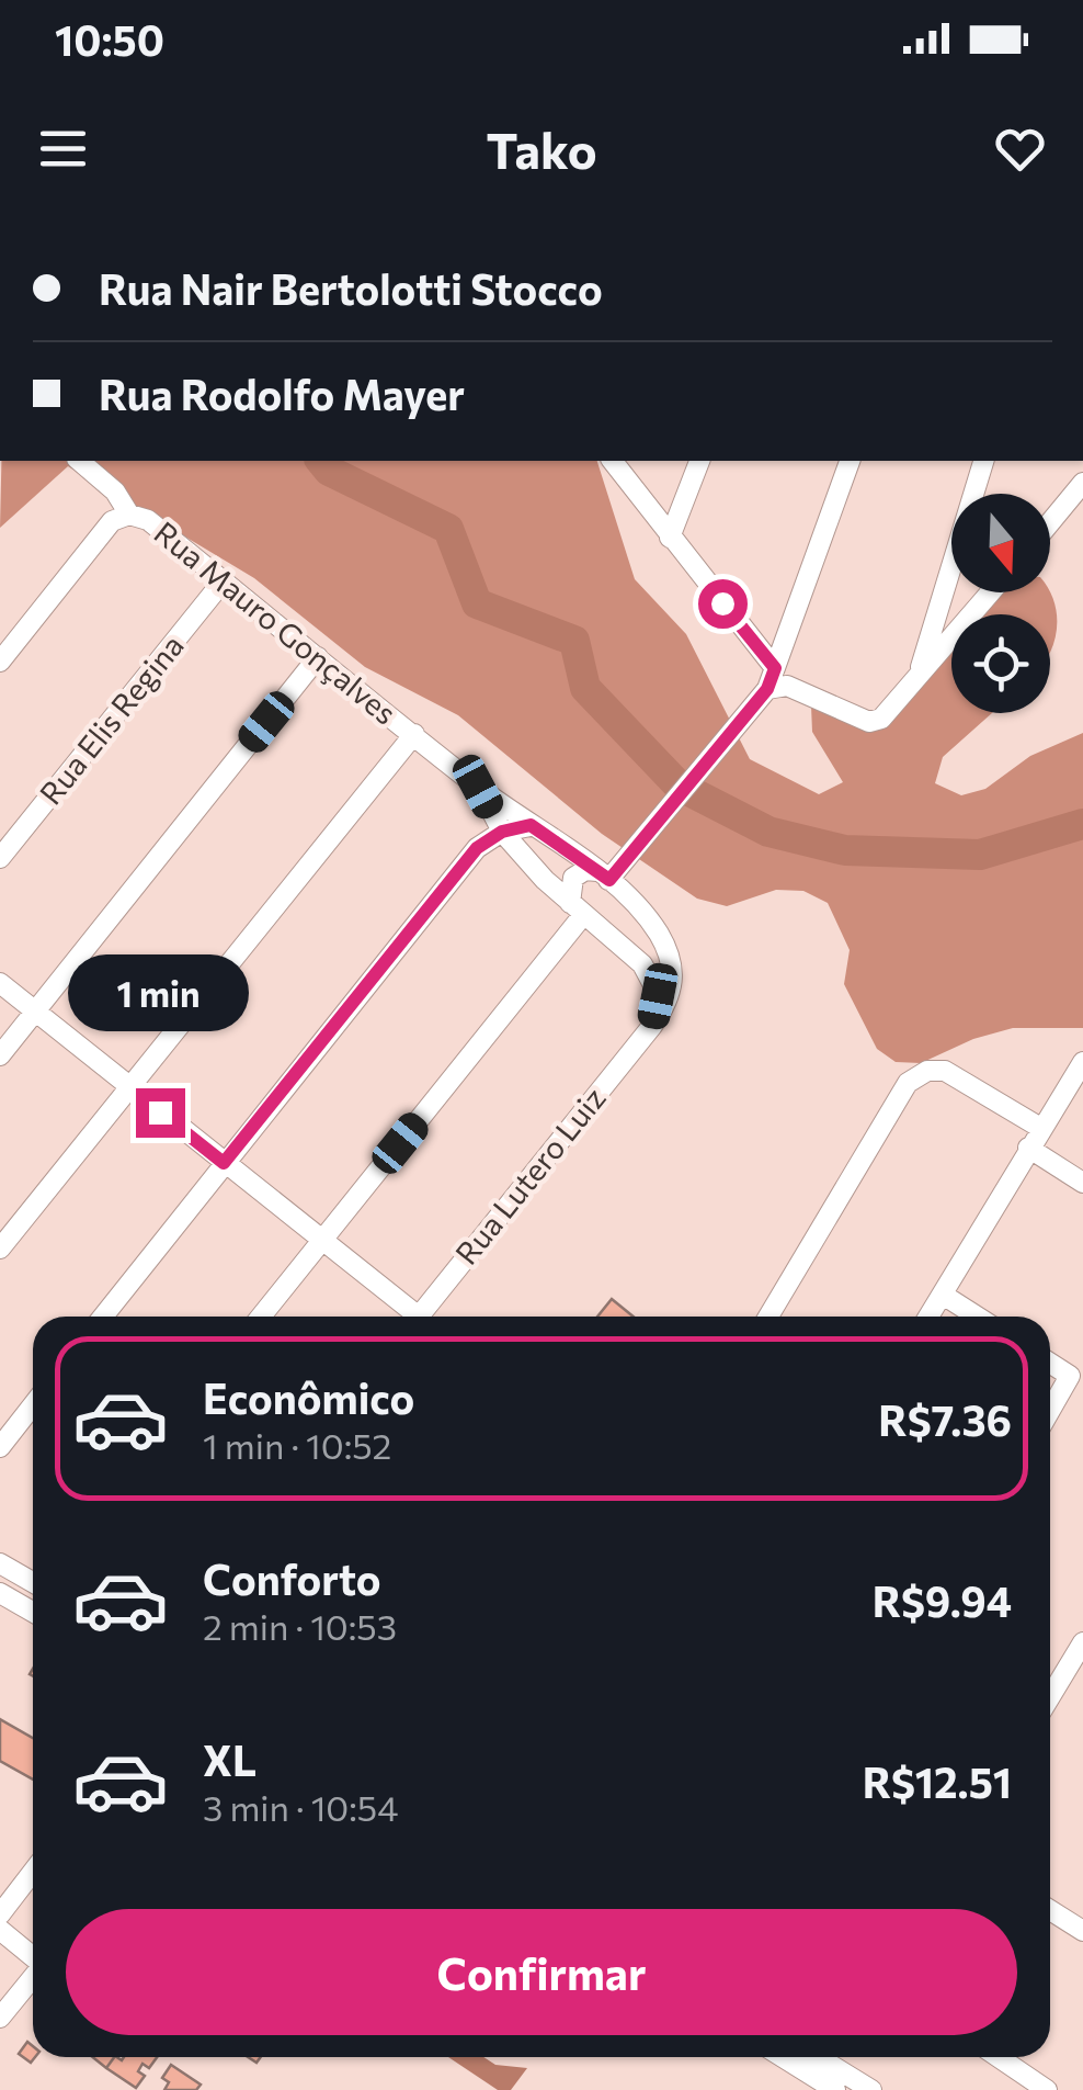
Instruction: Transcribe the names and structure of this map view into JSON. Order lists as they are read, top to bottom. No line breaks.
{"streets":{"street":["Rua Mauro Gonçalves","Rua Elis Regina","Rua Lutero Luiz"]},"crossings":[["Rua Mauro Gonçalves","Rua Elis Regina"],["Rua Mauro Gonçalves","Rua Lutero Luiz"]],"north":"bottom","page":{"status":"10:50","header":"Tako","banner":["Rua Nair Bertolotti Stocco","Rua Rodolfo Mayer"],"bubble":"1 min","list":[{"name":"Econômico","note":"1 min · 10:52","value":"R$7.36"},{"name":"Conforto","note":"2 min · 10:53","value":"R$9.94"},{"name":"XL","note":"3 min · 10:54","value":"R$12.51"}],"buttons":"Confirmar"}}
